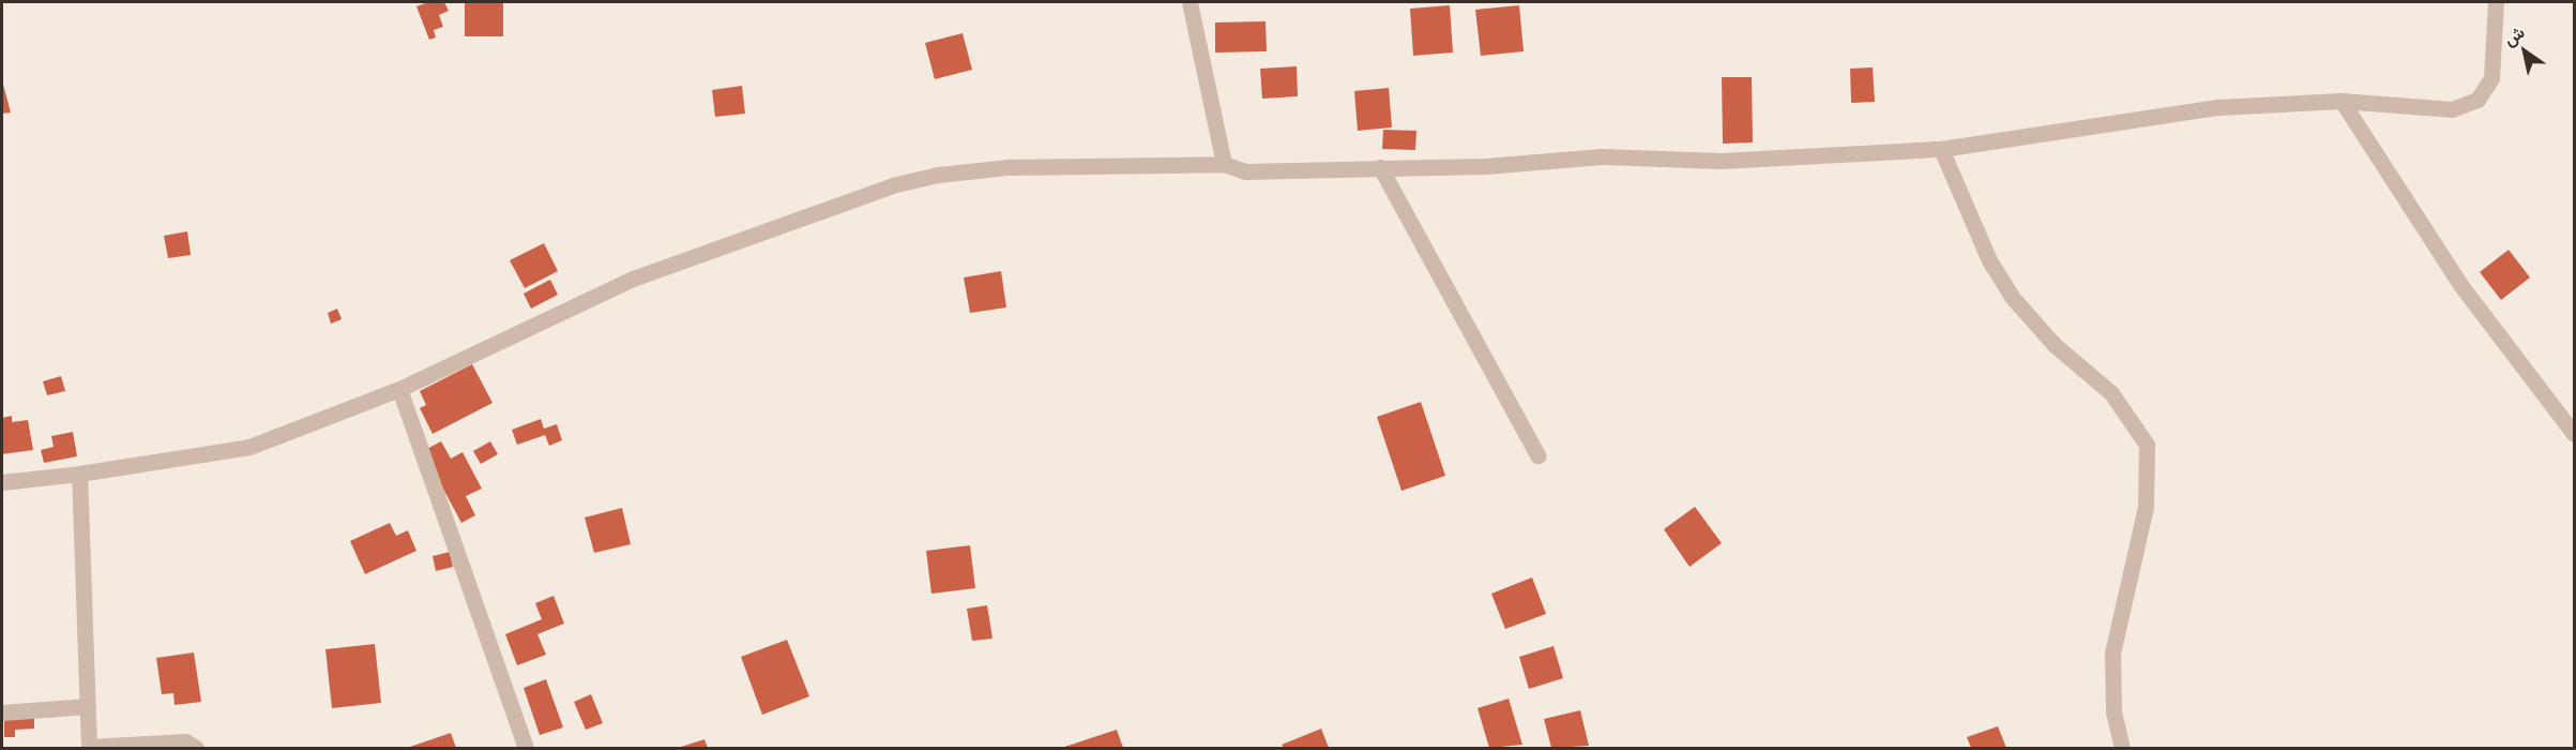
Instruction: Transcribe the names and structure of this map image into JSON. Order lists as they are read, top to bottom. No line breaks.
{"north":"top left"}
